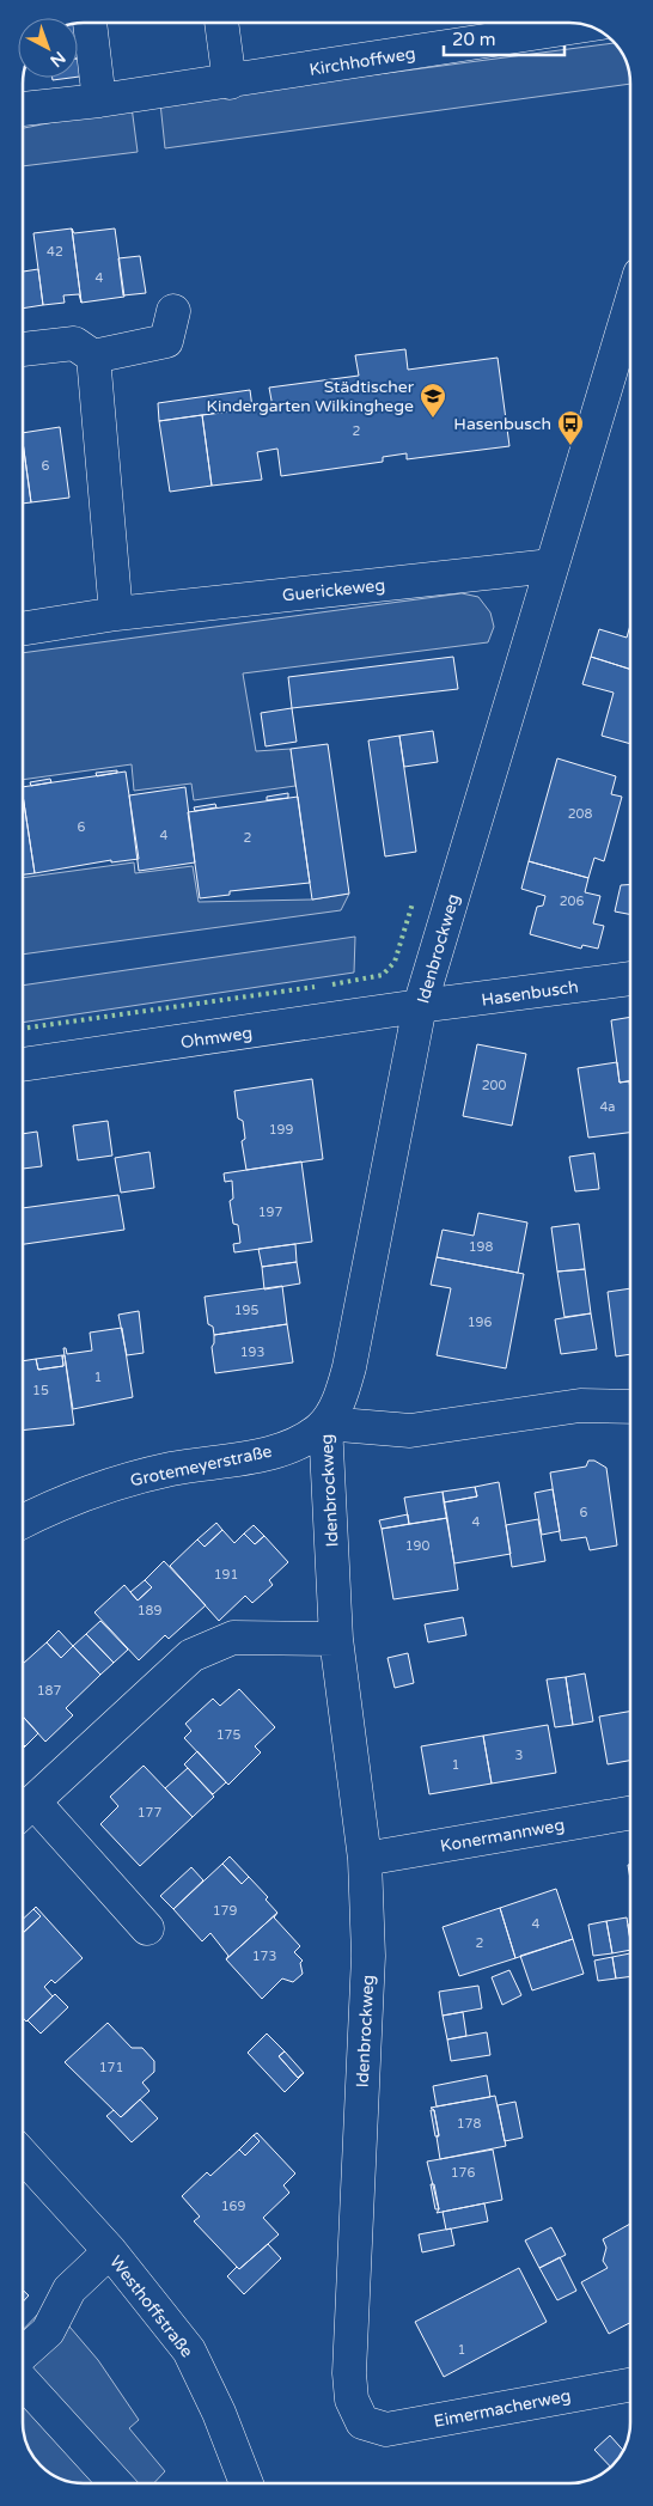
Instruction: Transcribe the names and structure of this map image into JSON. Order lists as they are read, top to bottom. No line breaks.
{"streets":{"street":["Kirchhoffweg","Guerickeweg","Idenbrockweg","Hasenbusch","Ohmweg","Grotemeyerstraße","Konermannweg","Westhoffstraße","Eimermacherweg"]},"crossings":[["Guerickeweg","Idenbrockweg"],["Idenbrockweg","Hasenbusch"],["Idenbrockweg","Ohmweg"],["Idenbrockweg","Grotemeyerstraße"],["Idenbrockweg","Konermannweg"],["Idenbrockweg","Eimermacherweg"],["Hasenbusch","Ohmweg"]],"places":{"school or university":["Städtischer Kindergarten Wilkinghege"],"bus stop":["Hasenbusch"]},"house_numbers":["42","4","2","6","208","6","4","2","206","200","4a","199","197","198","195","196","193","1","15","6","4","190","191","189","187","175","3","1","177","179","4","2","173","171","178","176","169","1"],"scale_bar":"20 m","north":"bottom right"}
